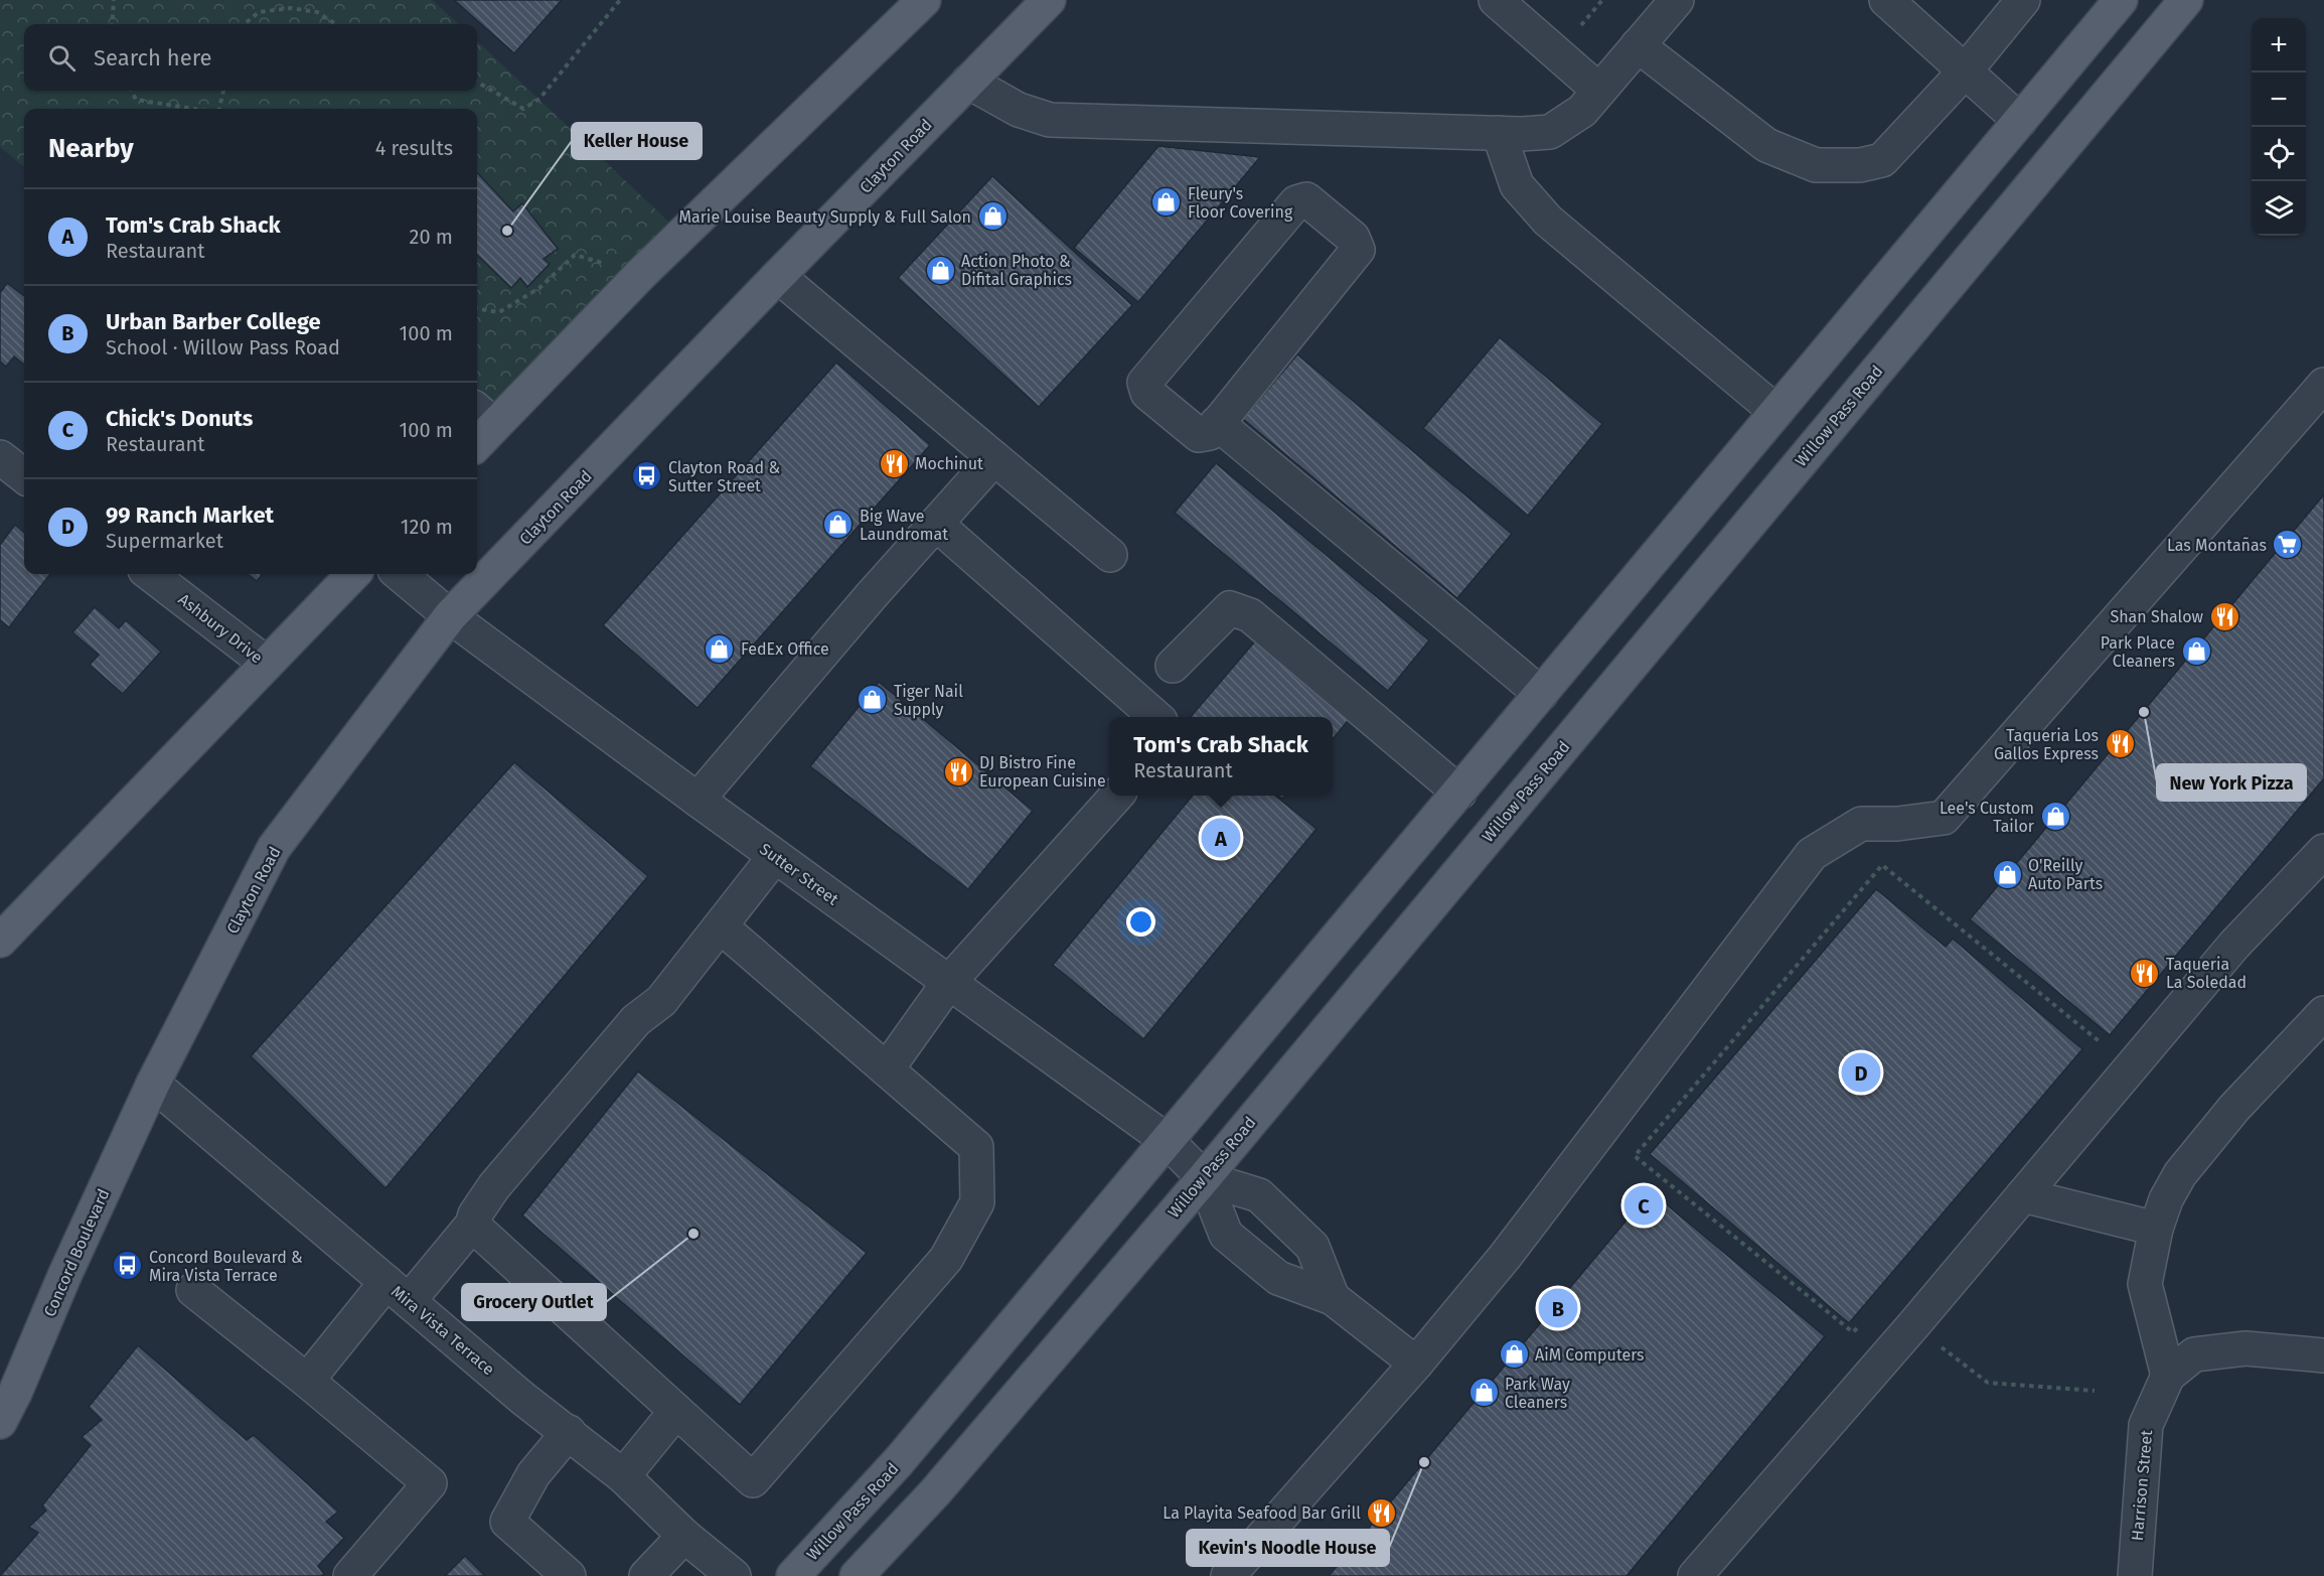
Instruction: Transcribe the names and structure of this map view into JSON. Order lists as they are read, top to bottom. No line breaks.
{"streets":{"main road":["Clayton Road","Willow Pass Road","Concord Boulevard"],"street":["Ashbury Drive","Sutter Street","Mira Vista Terrace","Harrison Street"]},"crossings":[["Clayton Road","Sutter Street"],["Clayton Road","Concord Boulevard"],["Clayton Road","Mira Vista Terrace"],["Willow Pass Road","Sutter Street"],["Concord Boulevard","Mira Vista Terrace"]],"places":{"shop":["Fleury's Floor Covering","Marie Louise Beauty Supply & Full Salon","Action Photo & Difital Graphics","Big Wave Laundromat","FedEx Office","Park Place Cleaners","Tiger Nail Supply","Lee's Custom Tailor","O'Reilly Auto Parts","AiM Computers","Park Way Cleaners"],"other":["Keller House","New York Pizza","Grocery Outlet","Kevin's Noodle House"],"restaurant":["Mochinut","Shan Shalow","Taqueria Los Gallos Express","DJ Bistro Fine European Cuisine","Taqueria La Soledad","La Playita Seafood Bar Grill"],"bus stop":["Clayton Road & Sutter Street","Concord Boulevard & Mira Vista Terrace"],"supermarket":["Las Montañas"]},"page":{"map_buttons":["+","−"],"search":"Search here","heading":["Nearby","4 results"],"list":[{"mark":"A","name":"Tom's Crab Shack","note":"Restaurant","value":"20 m"},{"mark":"B","name":"Urban Barber College","note":"School · Willow Pass Road","value":"100 m"},{"mark":"C","name":"Chick's Donuts","note":"Restaurant","value":"100 m"},{"mark":"D","name":"99 Ranch Market","note":"Supermarket","value":"120 m"}],"popup":["Tom's Crab Shack","Restaurant"],"pins":["A","D","C","B"]}}
